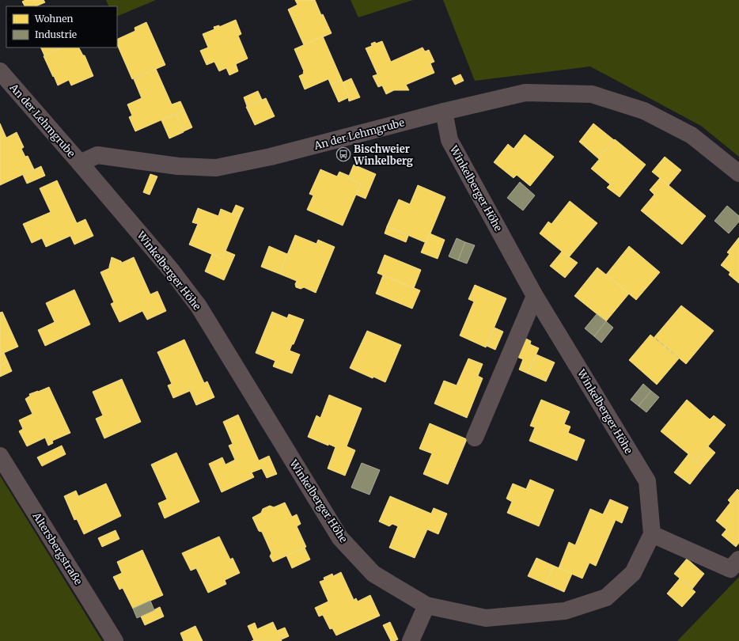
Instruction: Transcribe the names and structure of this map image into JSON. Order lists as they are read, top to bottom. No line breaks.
{"streets":{"street":["An der Lehmgrube","Winkelberger Höhe","Altersbergstraße"]},"crossings":[["An der Lehmgrube","Winkelberger Höhe"]],"places":{"bus stop":["Bischweier Winkelberg"]},"legend":["Wohnen","Industrie"]}
